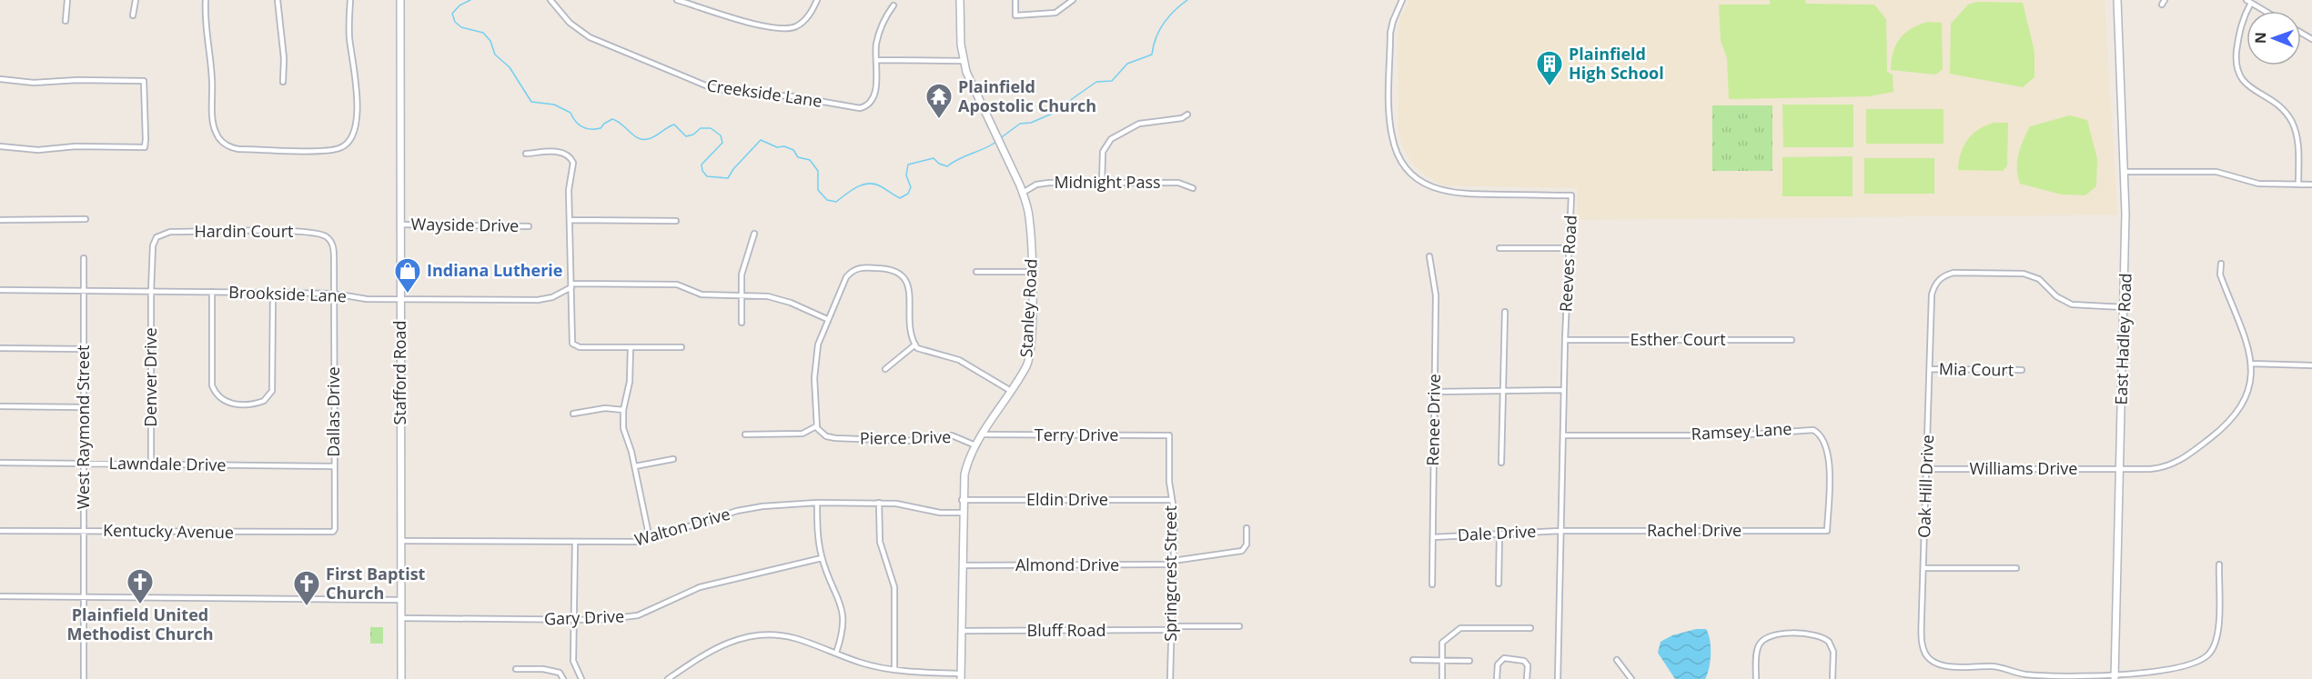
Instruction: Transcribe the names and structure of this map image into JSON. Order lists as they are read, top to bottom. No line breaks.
{"streets":{"street":["Creekside Lane","Midnight Pass","Wayside Drive","Hardin Court","Reeves Road","Brookside Lane","Stanley Road","East Hadley Road","Esther Court","Mia Court","Stafford Road","Denver Drive","Dallas Drive","Renee Drive","West Raymond Street","Ramsey Lane","Terry Drive","Pierce Drive","Lawndale Drive","Williams Drive","Oak Hill Drive","Eldin Drive","Walton Drive","Rachel Drive","Kentucky Avenue","Dale Drive","Almond Drive","Springcrest Street","Gary Drive","Bluff Road"]},"crossings":[["Midnight Pass","Stanley Road"],["Wayside Drive","Stafford Road"],["Hardin Court","Brookside Lane"],["Hardin Court","Denver Drive"],["Hardin Court","Dallas Drive"],["Reeves Road","Esther Court"],["Reeves Road","Ramsey Lane"],["Reeves Road","Rachel Drive"],["Reeves Road","Dale Drive"],["Brookside Lane","Stafford Road"],["Brookside Lane","Denver Drive"],["Brookside Lane","Dallas Drive"],["Brookside Lane","West Raymond Street"],["Stanley Road","Terry Drive"],["Stanley Road","Pierce Drive"],["Stanley Road","Eldin Drive"],["Stanley Road","Walton Drive"],["Stanley Road","Almond Drive"],["Stanley Road","Bluff Road"],["East Hadley Road","Williams Drive"],["East Hadley Road","Oak Hill Drive"],["Mia Court","Oak Hill Drive"],["Stafford Road","Walton Drive"],["Stafford Road","Gary Drive"],["Denver Drive","Lawndale Drive"],["Dallas Drive","Lawndale Drive"],["Dallas Drive","Kentucky Avenue"],["Renee Drive","Dale Drive"],["West Raymond Street","Lawndale Drive"],["West Raymond Street","Kentucky Avenue"],["Ramsey Lane","Rachel Drive"],["Terry Drive","Springcrest Street"],["Williams Drive","Oak Hill Drive"],["Eldin Drive","Springcrest Street"],["Rachel Drive","Dale Drive"],["Almond Drive","Springcrest Street"],["Springcrest Street","Bluff Road"]],"places":{"building":["Plainfield High School"],"temple":["Plainfield Apostolic Church"],"shop":["Indiana Lutherie"],"church":["Plainfield United Methodist Church","First Baptist Church"]},"north":"left"}
